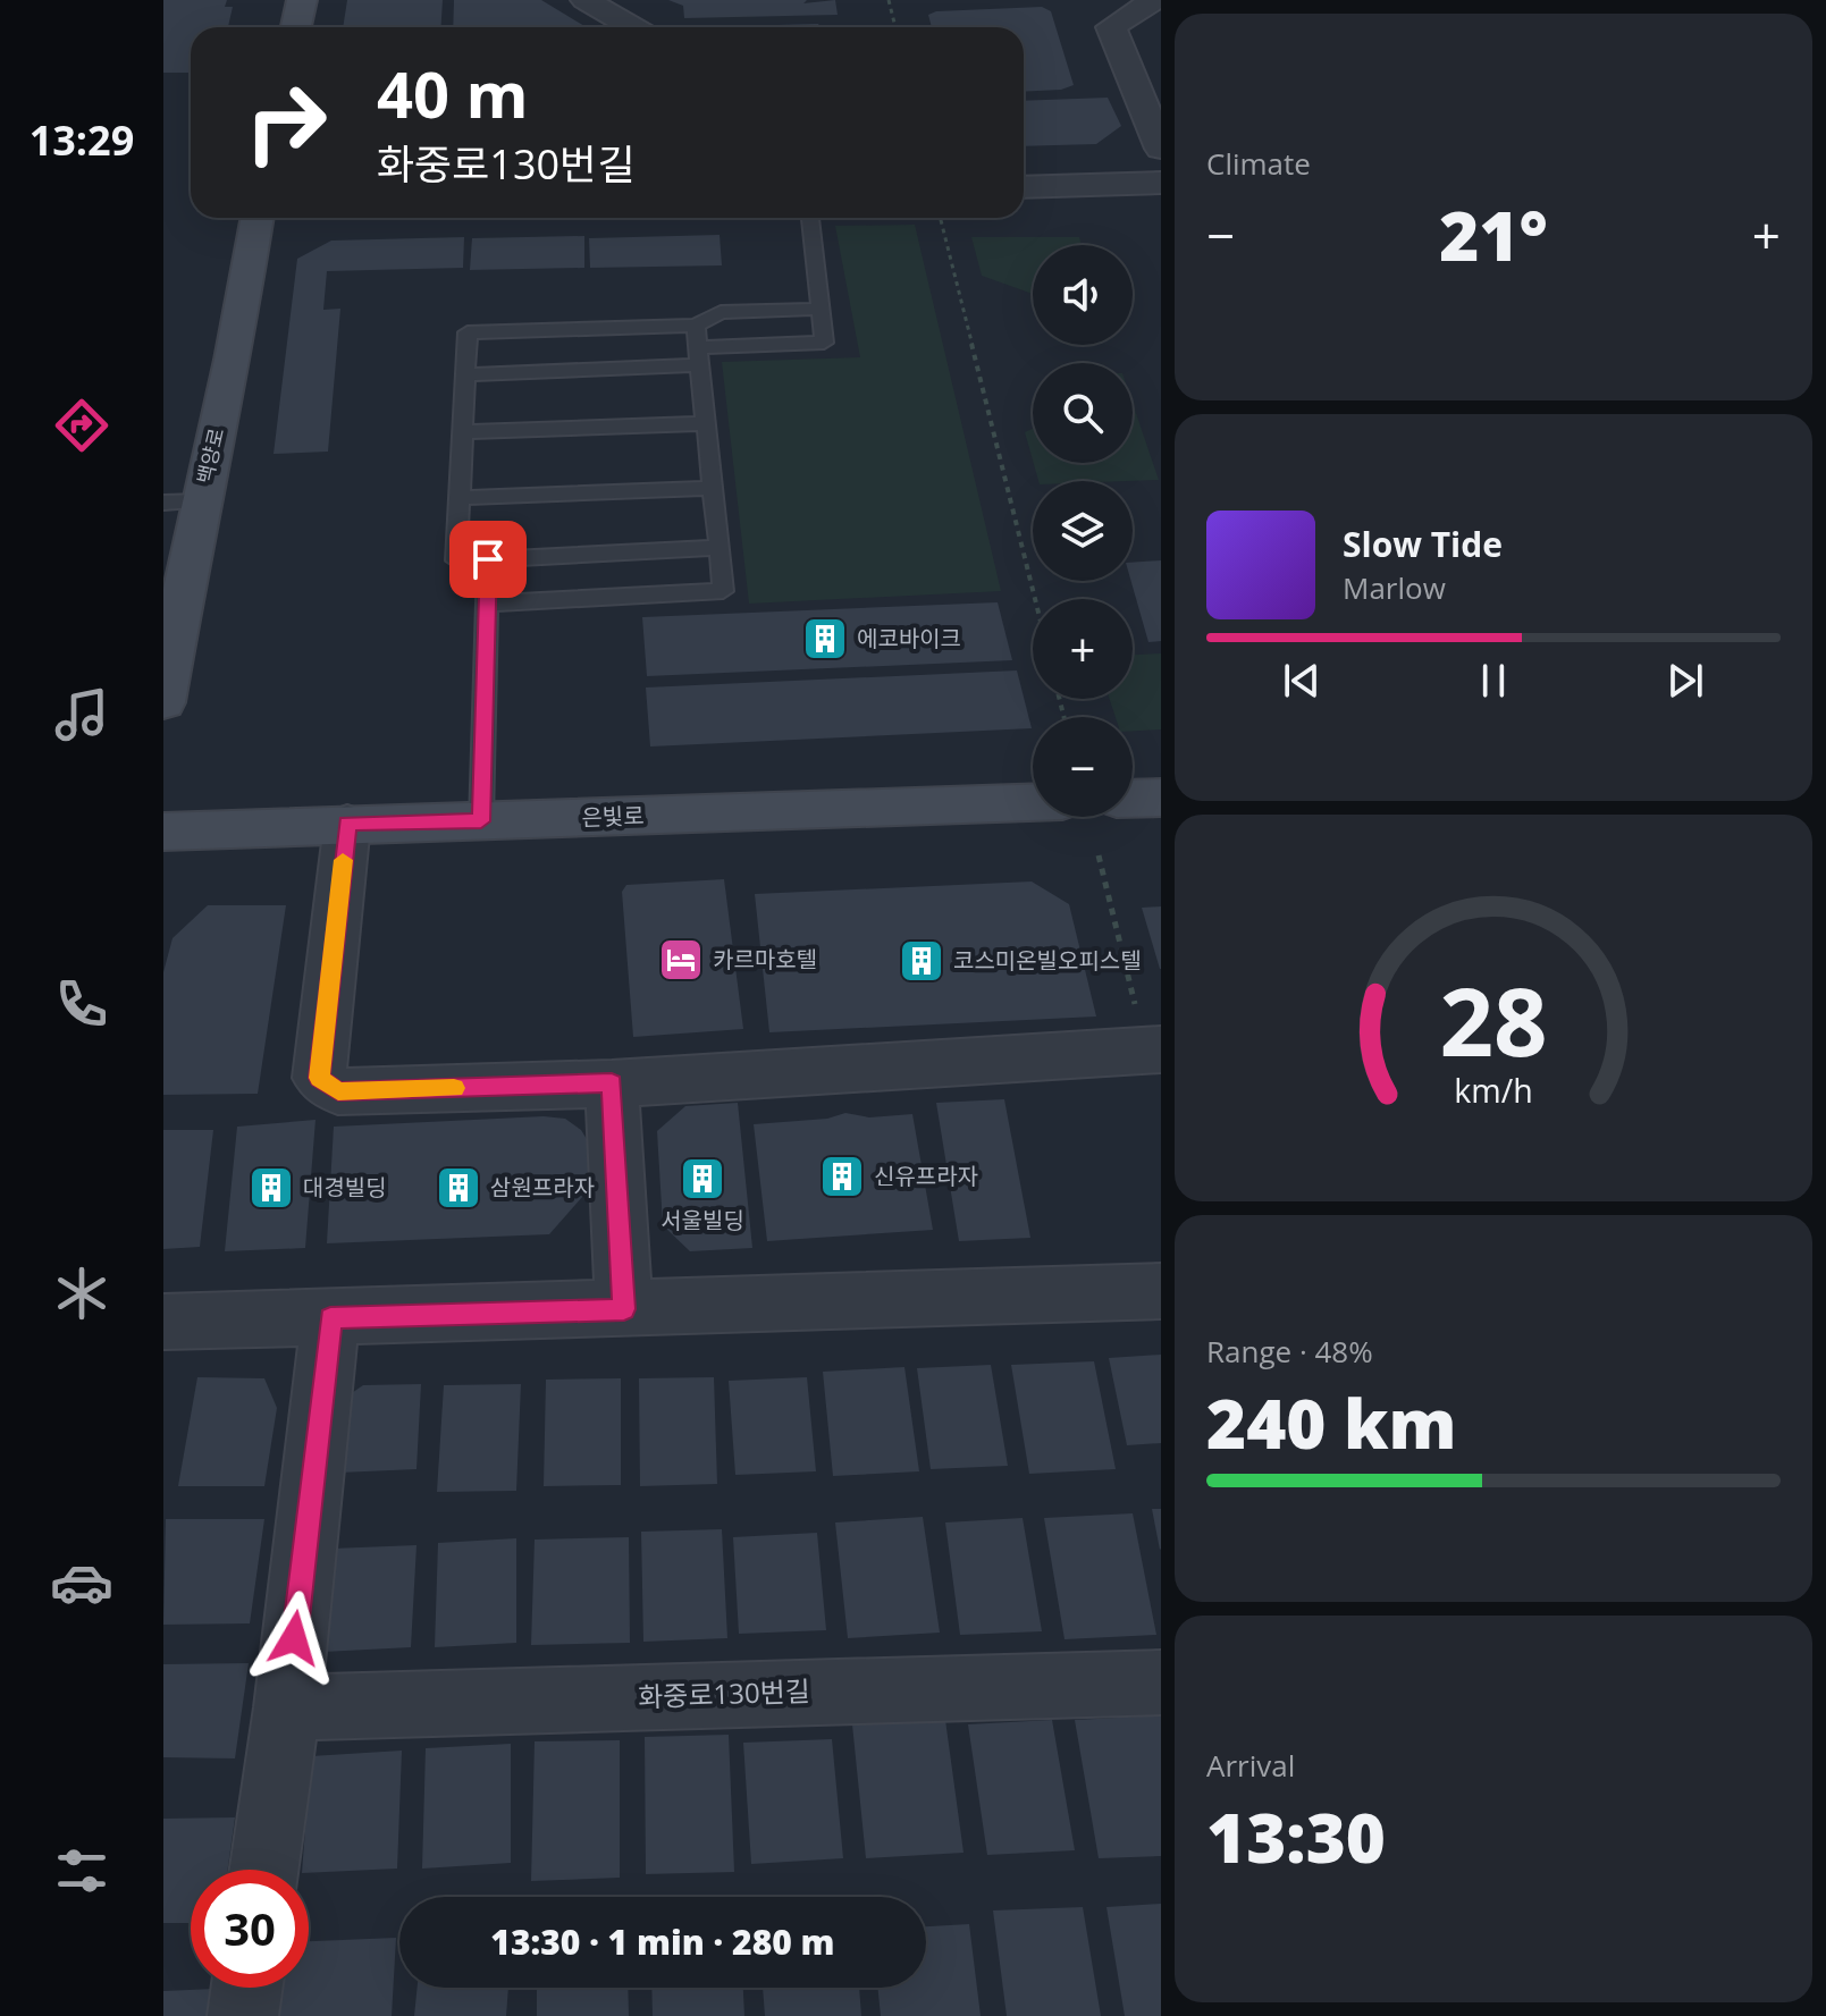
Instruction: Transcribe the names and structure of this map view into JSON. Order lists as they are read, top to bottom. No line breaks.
{"streets":{"street":["백양로","은빛로","화중로130번길"]},"places":{"building":["에코바이크","코스미온빌오피스텔","신유프라자","서울빌딩","대경빌딩","삼원프라자"],"hotel":["카르마호텔"]},"page":{"tabs":"13:29","tile":["Climate",["Range · 48%","240 km"],["Arrival","13:30"]],"turn":["40 m","화중로130번길"],"heat":["−","21°","+"],"map_buttons":["+","−"],"song":["Slow Tide","Marlow"],"limit":"30","trip":"13:30 · 1 min · 280 m","gauge":["28","km/h"]}}
